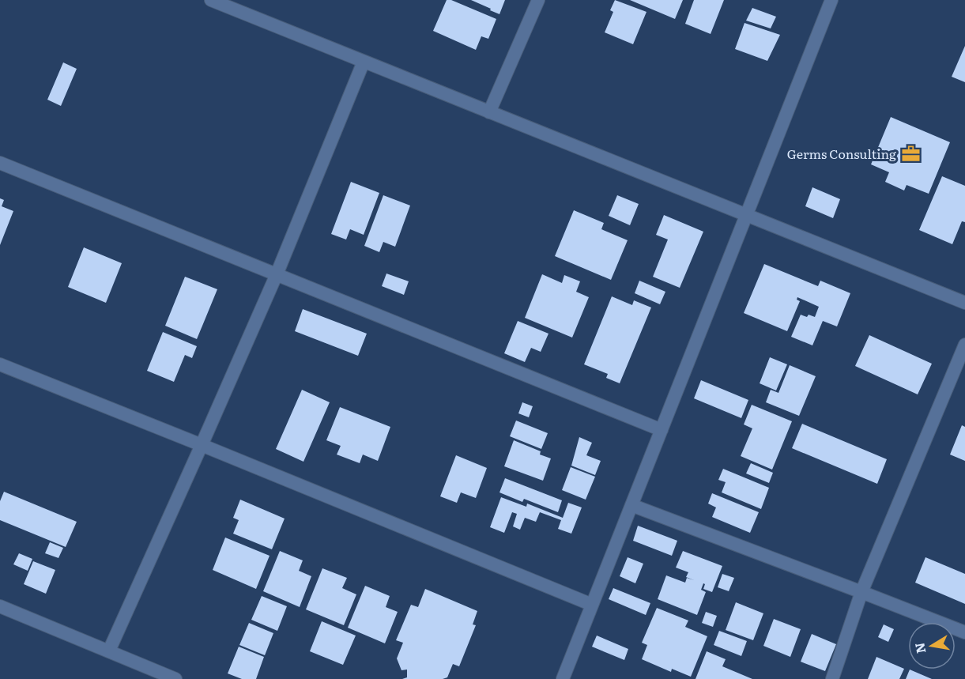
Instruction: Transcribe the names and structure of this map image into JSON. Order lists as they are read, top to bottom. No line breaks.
{"places":{"office":["Germs Consulting"]},"north":"left"}
